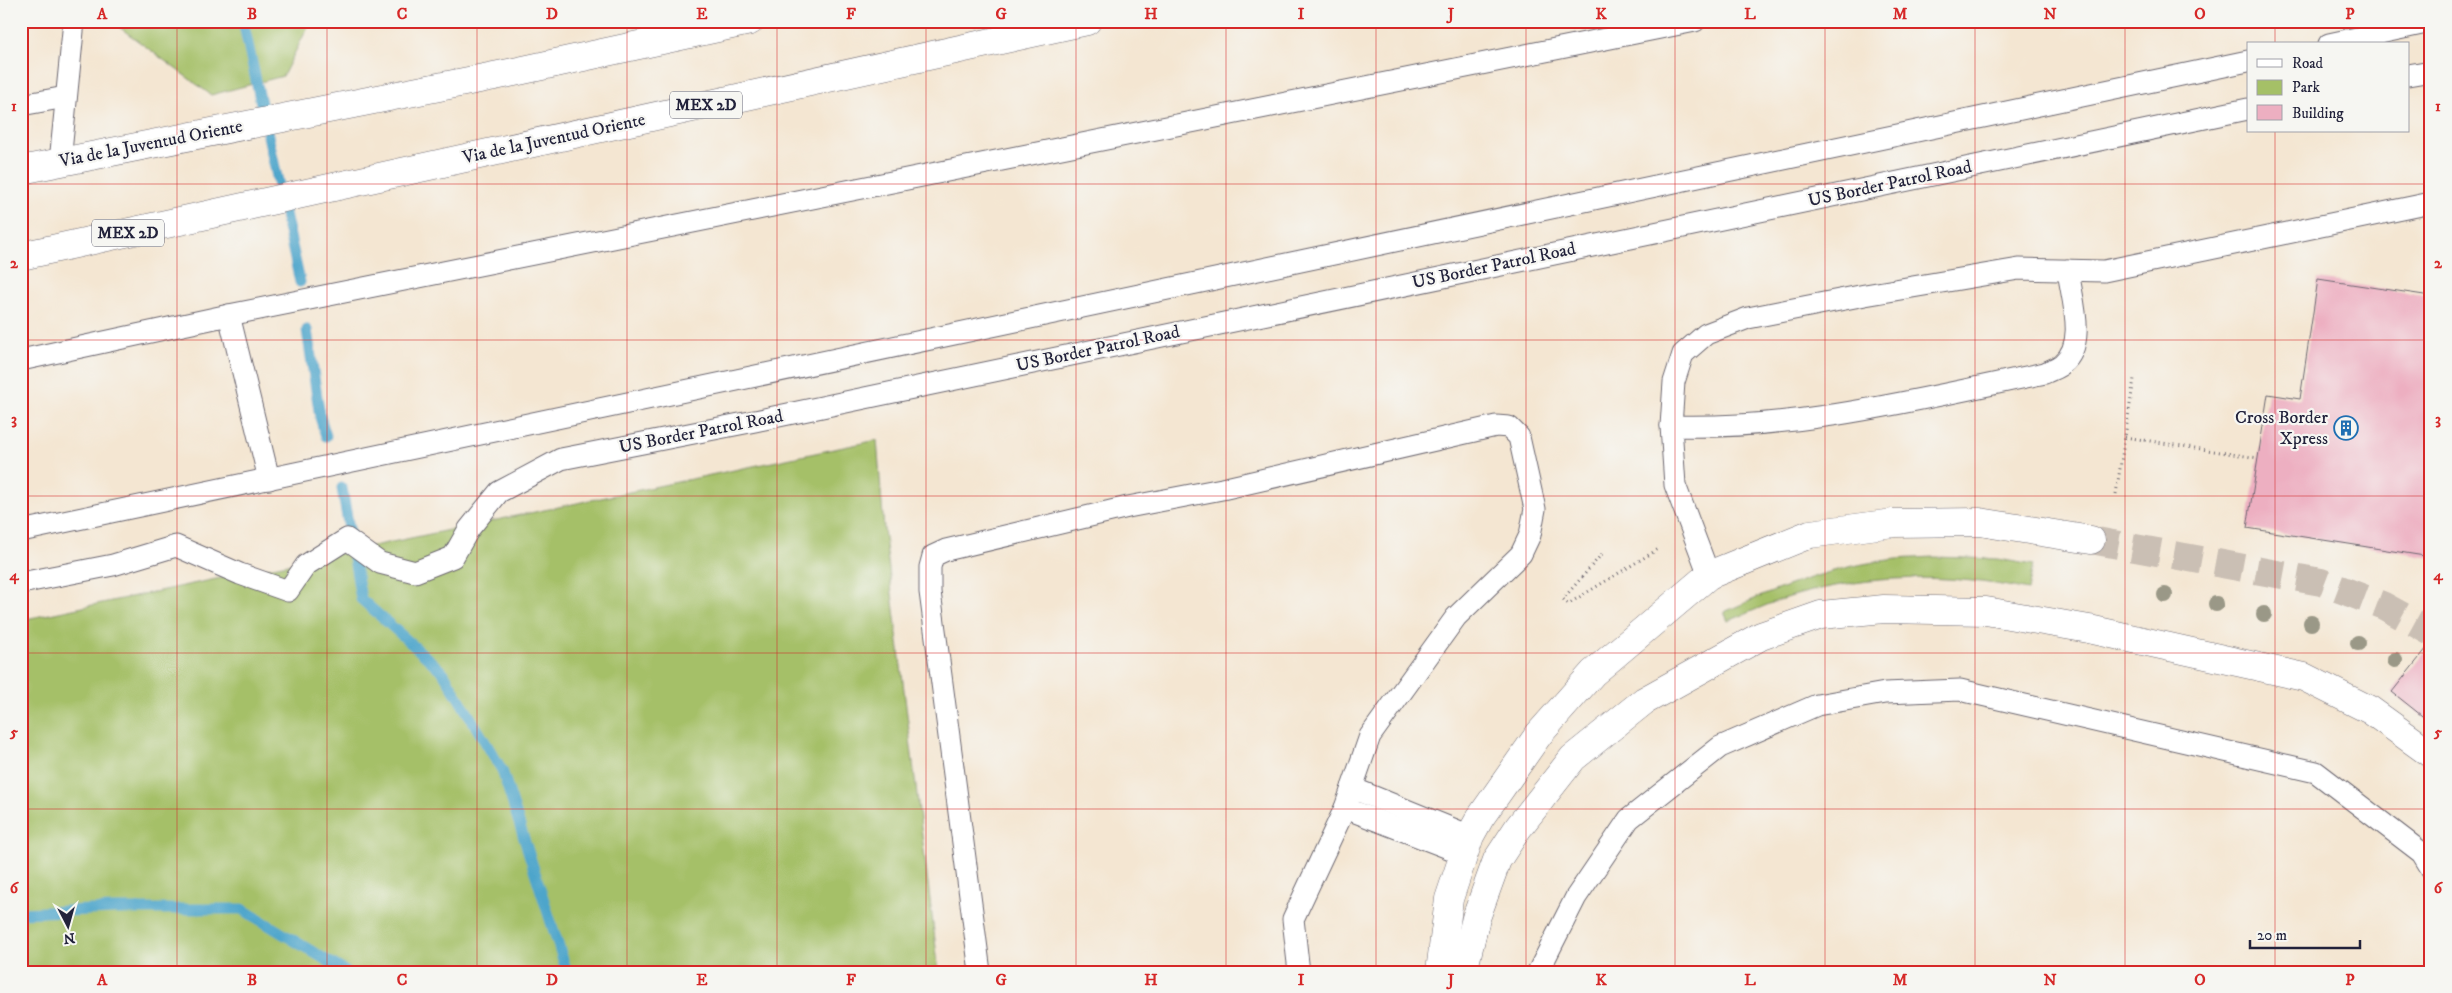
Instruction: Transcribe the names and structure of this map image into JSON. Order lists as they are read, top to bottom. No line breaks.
{"streets":{"main road":["MEX 2D","Via de la Juventud Oriente"],"lane":["US Border Patrol Road"]},"places":{"building":["Cross Border Xpress"]},"legend":["Road","Park","Building"],"scale_bar":"20 m","north":"bottom","grid":{"columns":["A","B","C","D","E","F","G","H","I","J","K","L","M","N","O","P"],"rows":["1","2","3","4","5","6"]}}
